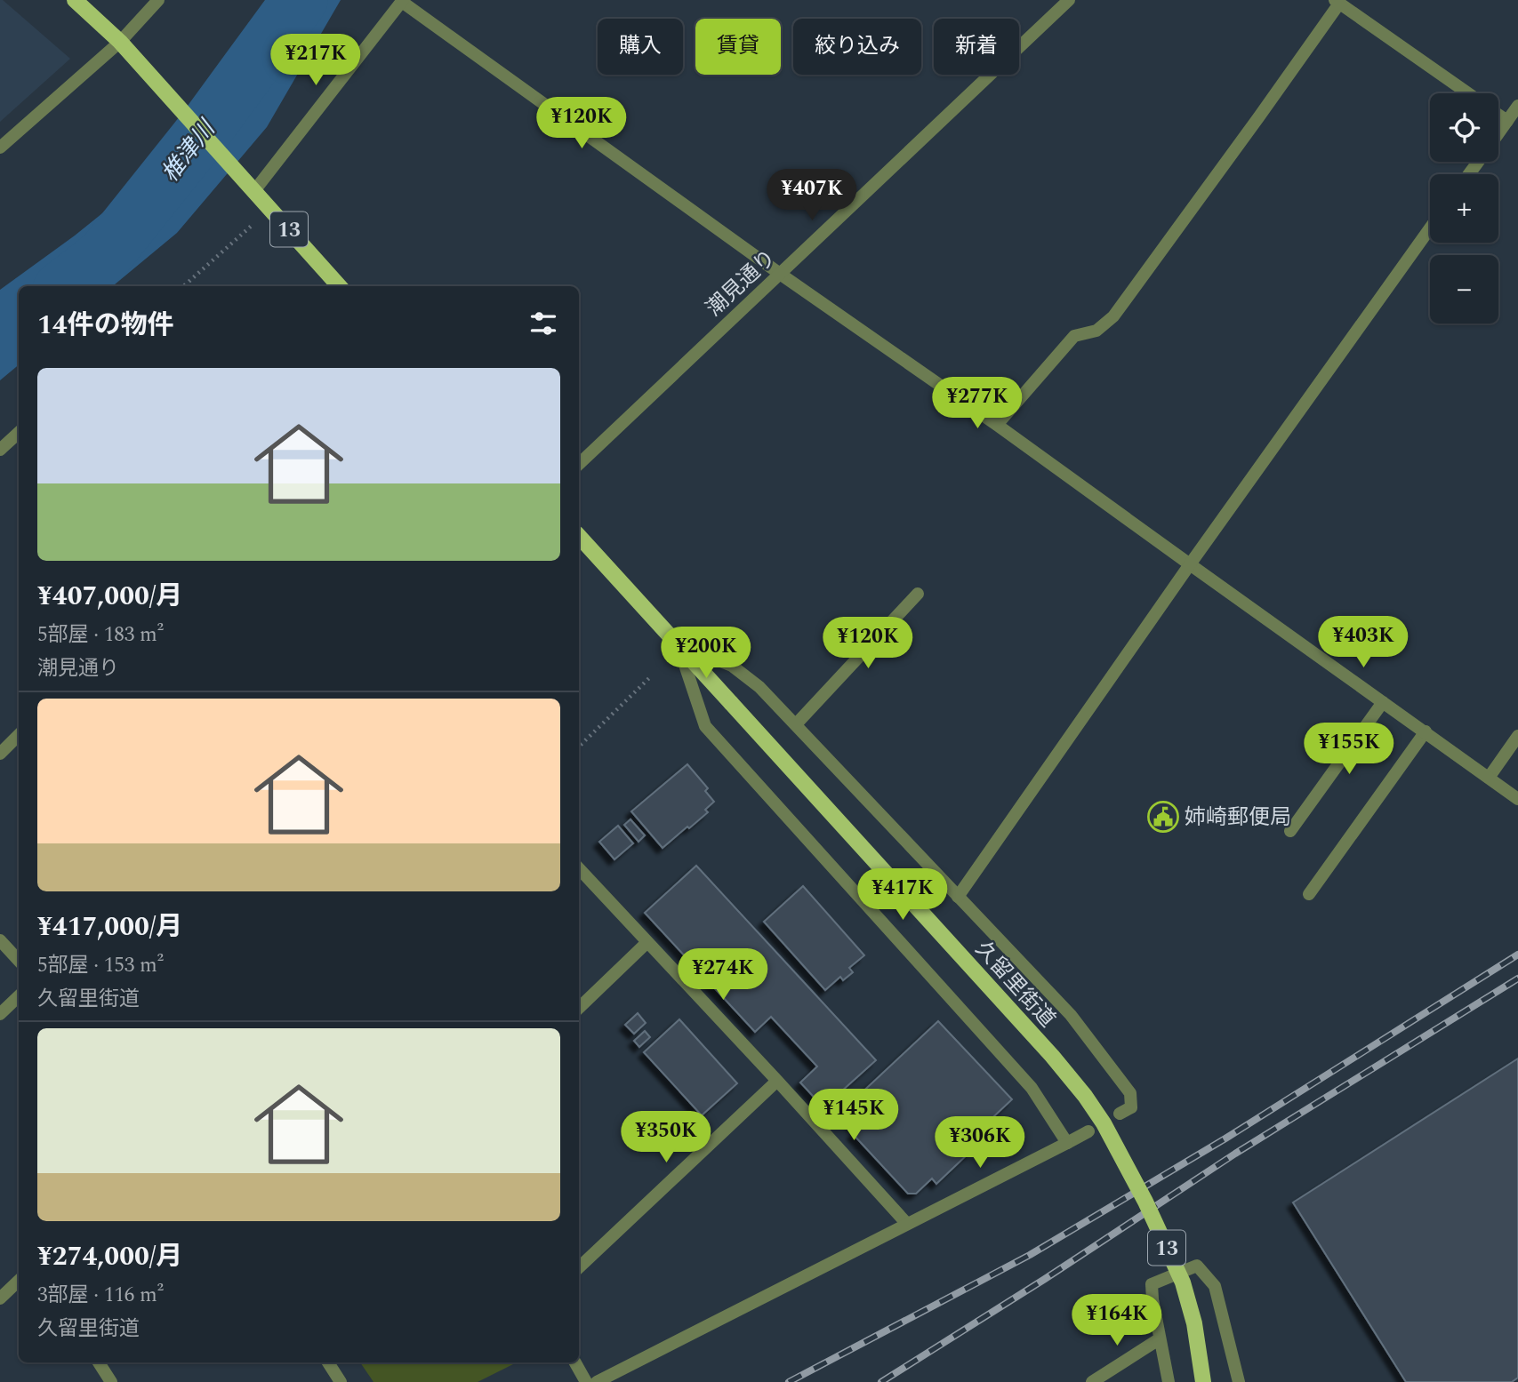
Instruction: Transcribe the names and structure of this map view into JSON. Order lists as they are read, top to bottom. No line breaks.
{"streets":{"main road":["13","久留里街道"],"street":["潮見通り"]},"water":["椎津川"],"places":{"public building":["姉崎郵便局"]},"page":{"chip":["購入","賃貸","絞り込み","新着"],"price":["¥217K","¥120K","¥407K","¥277K","¥403K","¥120K","¥200K","¥155K","¥417K","¥274K","¥145K","¥350K","¥306K","¥164K"],"map_buttons":["+","−"],"heading":"14件の物件","list":[{"name":"¥407,000/月","note":"5部屋 · 183 m² · 潮見通り"},{"name":"¥417,000/月","note":"5部屋 · 153 m² · 久留里街道"},{"name":"¥274,000/月","note":"3部屋 · 116 m² · 久留里街道"}]}}
